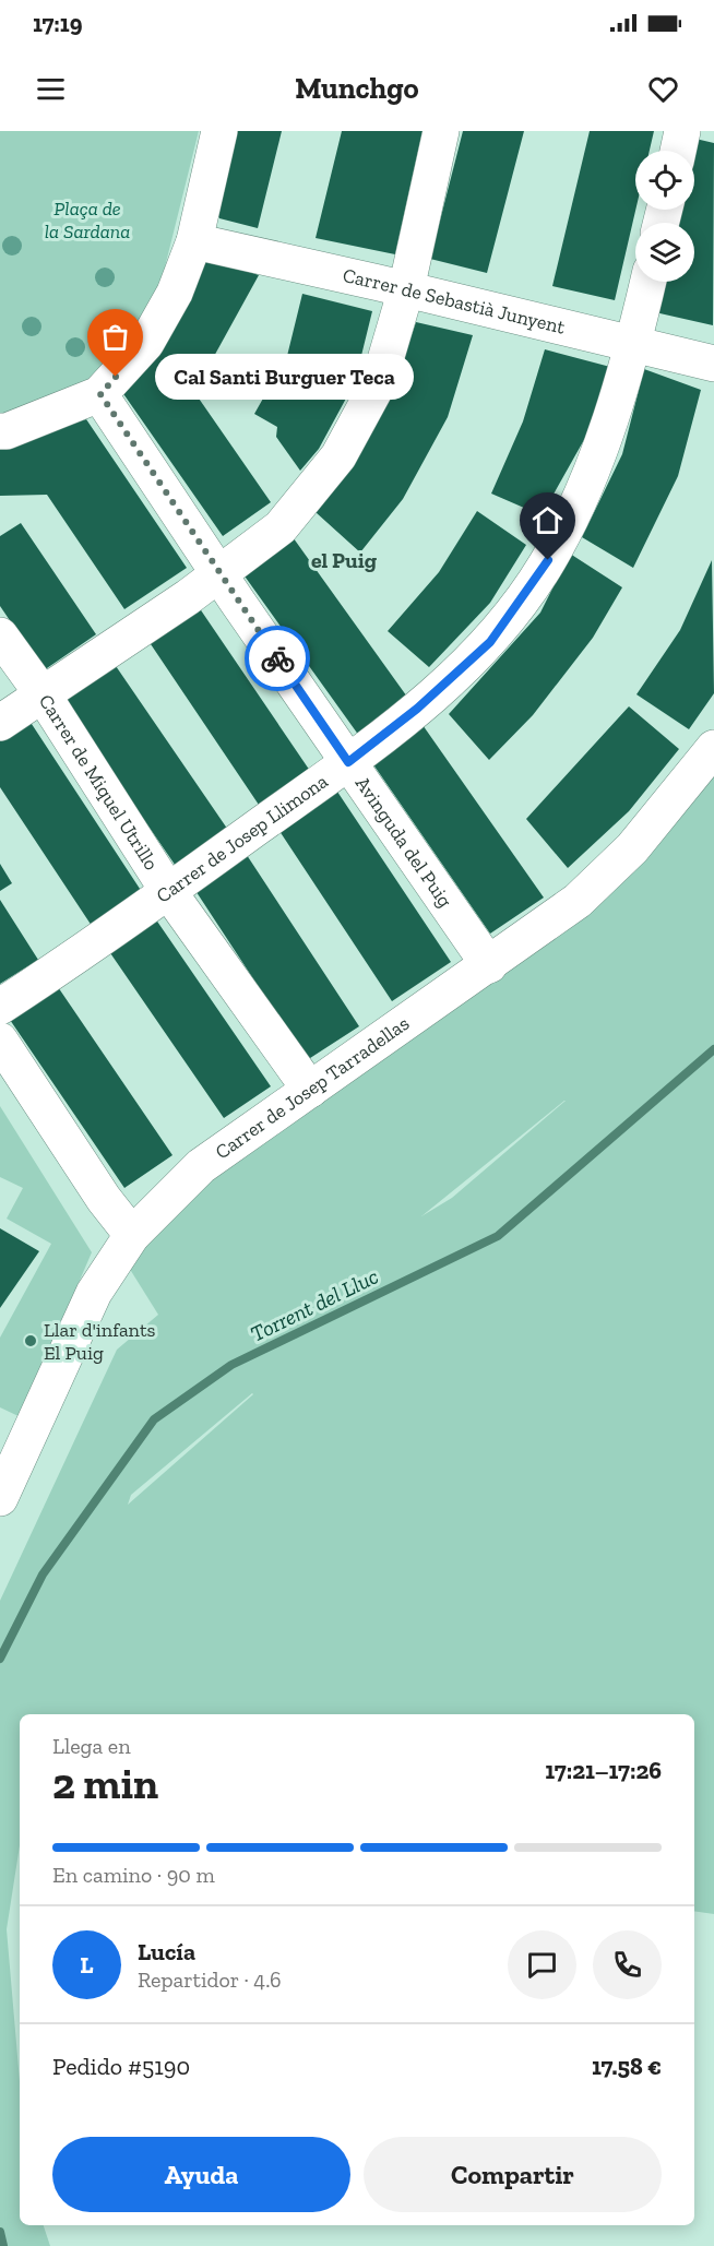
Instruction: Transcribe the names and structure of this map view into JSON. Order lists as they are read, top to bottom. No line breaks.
{"streets":{"street":["Carrer de Sebastià Junyent","Carrer de Miquel Utrillo","Carrer de Josep Llimona","Avinguda del Puig","Carrer de Josep Tarradellas"]},"crossings":[["Carrer de Sebastià Junyent","Carrer de Josep Llimona"],["Carrer de Miquel Utrillo","Carrer de Josep Llimona"],["Carrer de Miquel Utrillo","Carrer de Josep Tarradellas"],["Carrer de Josep Llimona","Avinguda del Puig"],["Avinguda del Puig","Carrer de Josep Tarradellas"]],"districts":["el Puig"],"water":["Torrent del Lluc"],"parks":["Plaça de la Sardana"],"places":["Cal Santi Burguer Teca","Llar d'infants El Puig"],"page":{"status":"17:19","header":"Munchgo","bubble":"Cal Santi Burguer Teca","heading":["2 min","Llega en","17:21–17:26"],"panel":["Lucía","Repartidor · 4.6","Pedido #5190","17.58 €"],"bar":"En camino · 90 m","round":"L","buttons":["Ayuda","Compartir"]}}
